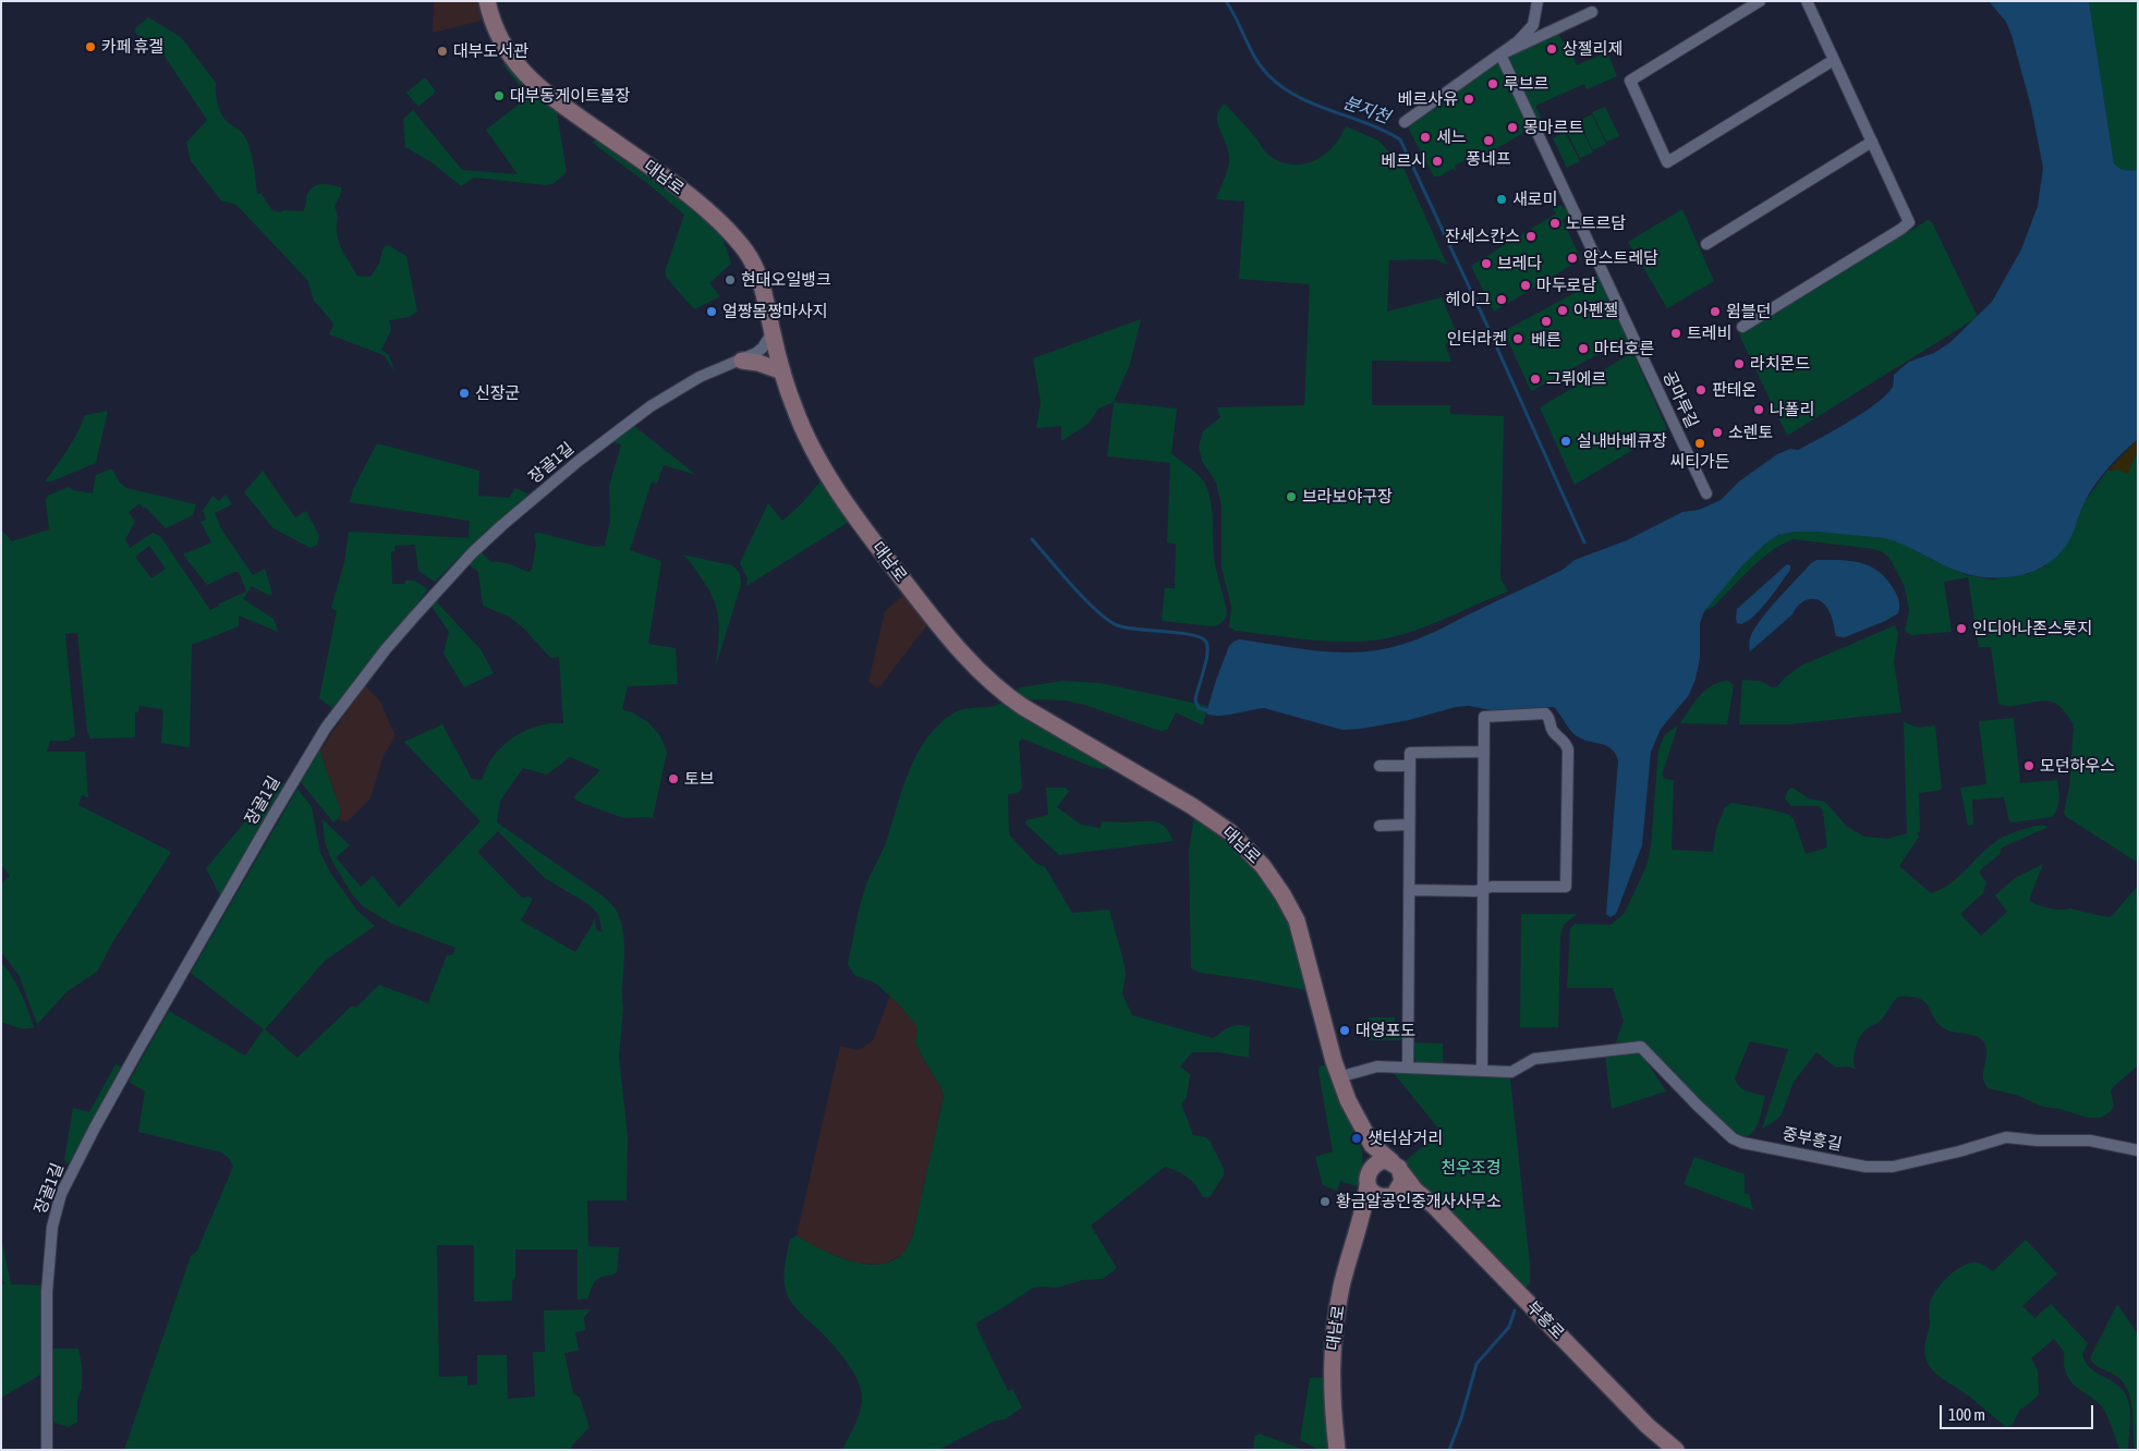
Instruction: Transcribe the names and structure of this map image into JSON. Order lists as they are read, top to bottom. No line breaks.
{"streets":{"street":["대남로","공마루길","장골1길","중부흥길","부흥로"]},"crossings":[["대남로","장골1길"],["대남로","부흥로"]],"water":["분지천"],"parks":["천우조경"],"places":["카페 휴겔","상젤리제","대부도서관","루브르","대부동게이트볼장","베르사유","몽마르트","세느","퐁네프","베르시","새로미","노트르담","잔세스칸스","암스트레담","브레다","현대오일뱅크","마두로담","헤이그","아펜젤","얼짱몸짱마사지","윔블던","베른","트레비","인터라켄","마터호른","라치몬드","그뤼에르","판테온","신장군","나폴리","소렌토","실내바베큐장","씨티가든","브라보야구장","인디아나존스롯지","모던하우스","토브","대영포도","샛터삼거리","황금알공인중개사사무소"],"scale_bar":"100 m"}
